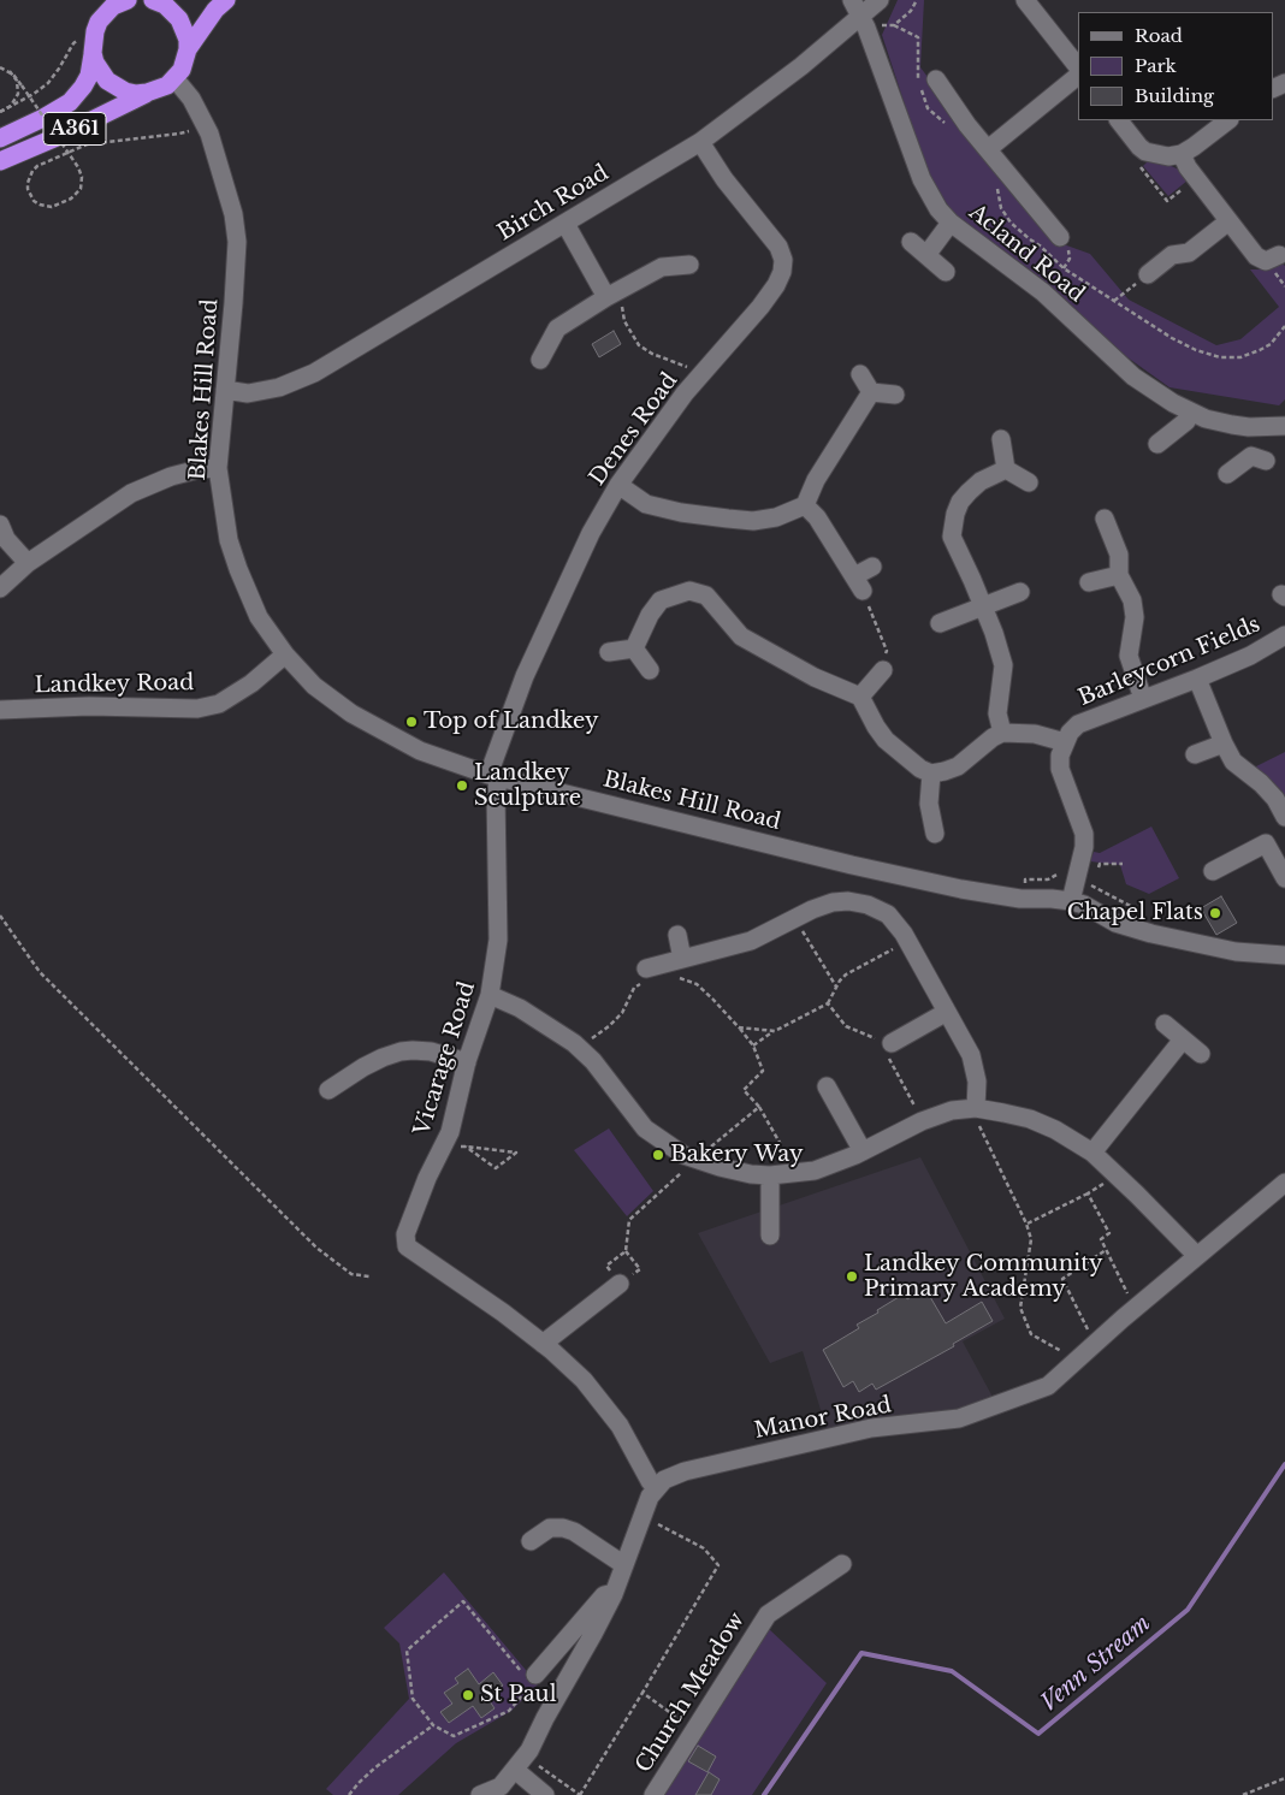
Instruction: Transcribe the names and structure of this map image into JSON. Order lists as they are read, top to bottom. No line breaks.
{"streets":{"highway":["A361"],"street":["Birch Road","Acland Road","Blakes Hill Road","Denes Road","Barleycorn Fields","Landkey Road","Vicarage Road","Manor Road","Church Meadow"]},"crossings":[["Birch Road","Acland Road"],["Birch Road","Blakes Hill Road"],["Birch Road","Denes Road"],["Blakes Hill Road","Denes Road"],["Blakes Hill Road","Landkey Road"],["Blakes Hill Road","Vicarage Road"],["Denes Road","Vicarage Road"],["Vicarage Road","Manor Road"]],"water":["Venn Stream"],"places":["Top of Landkey","Landkey Sculpture","Chapel Flats","Bakery Way","Landkey Community Primary Academy","St Paul"],"legend":["Road","Park","Building"]}
